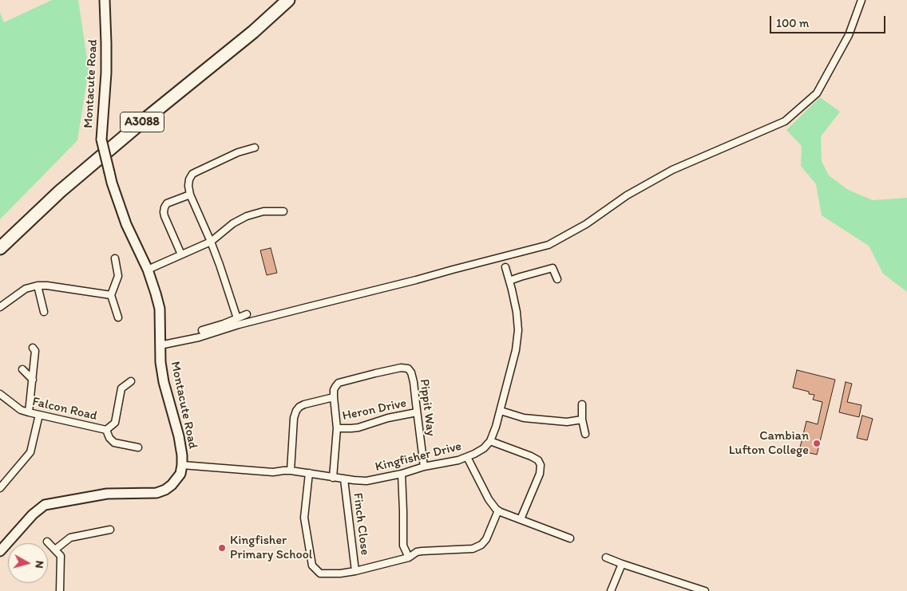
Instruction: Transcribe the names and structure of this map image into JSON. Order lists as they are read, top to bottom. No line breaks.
{"streets":{"highway":["A3088"],"street":["Montacute Road","Pippit Way","Falcon Road","Heron Drive","Kingfisher Drive","Finch Close"]},"crossings":[["Montacute Road","Kingfisher Drive"],["Pippit Way","Heron Drive"],["Pippit Way","Kingfisher Drive"],["Kingfisher Drive","Finch Close"]],"places":["Cambian Lufton College","Kingfisher Primary School"],"scale_bar":"100 m","north":"right"}
